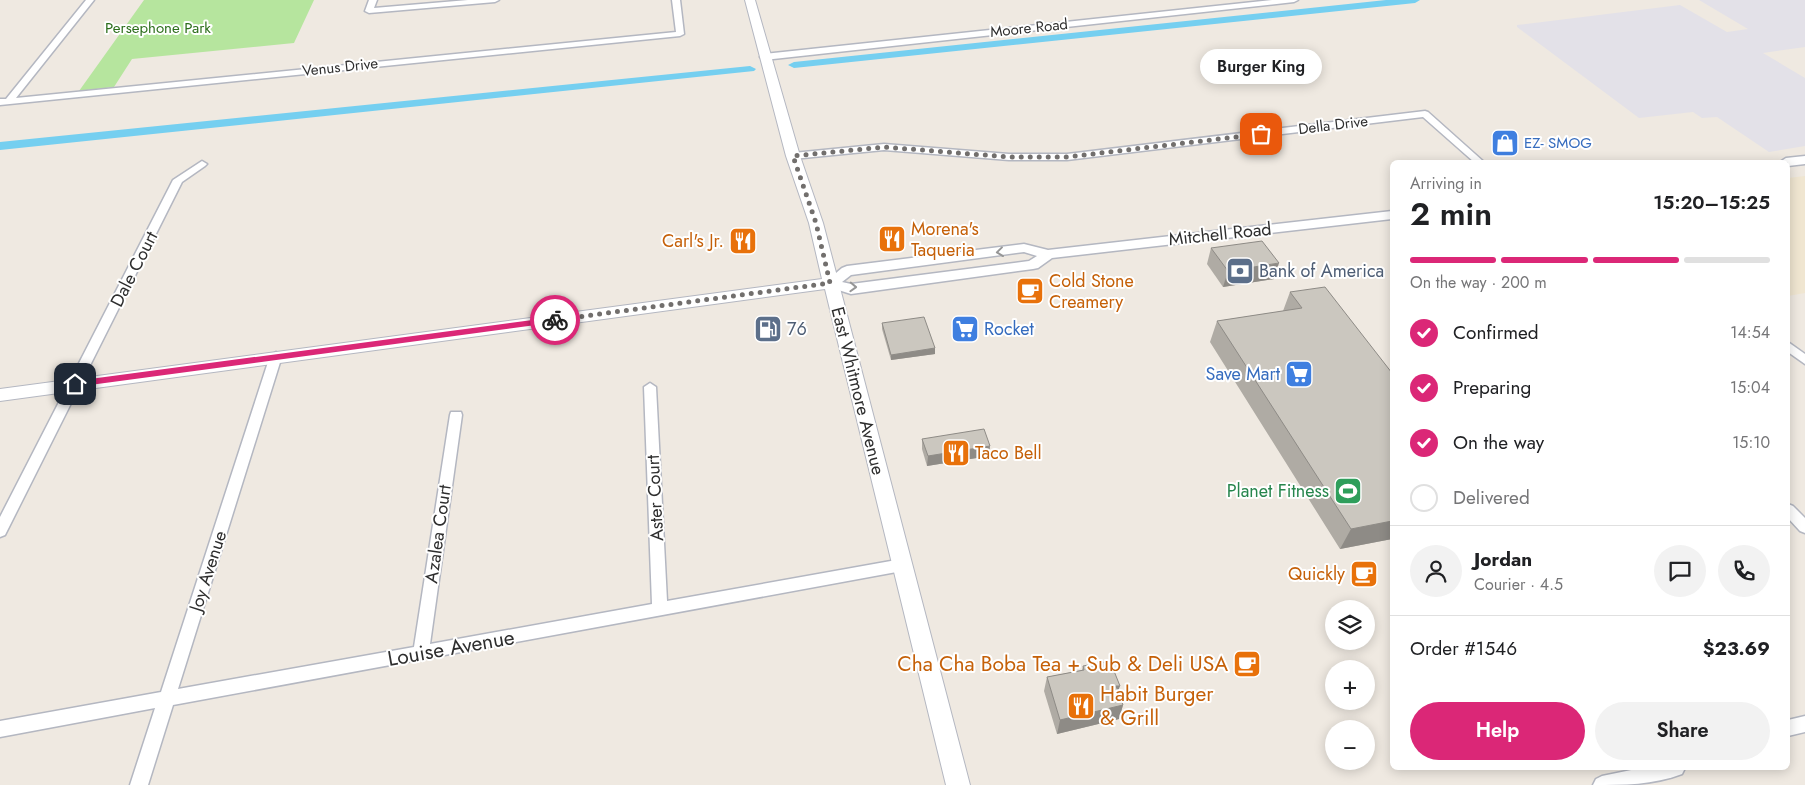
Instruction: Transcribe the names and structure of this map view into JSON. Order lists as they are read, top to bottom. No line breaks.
{"streets":{"main road":["Mitchell Road","East Whitmore Avenue"],"street":["Moore Road","Venus Drive","Della Drive","Dale Court","Aster Court","Azalea Court","Joy Avenue","Louise Avenue"]},"crossings":[["Moore Road","East Whitmore Avenue"],["Della Drive","East Whitmore Avenue"],["Mitchell Road","Dale Court"],["Mitchell Road","East Whitmore Avenue"],["Mitchell Road","Joy Avenue"],["East Whitmore Avenue","Louise Avenue"],["Aster Court","Louise Avenue"],["Azalea Court","Louise Avenue"],["Joy Avenue","Louise Avenue"]],"parks":["Persephone Park"],"places":{"other":["Burger King"],"shop":["EZ- SMOG"],"restaurant":["Morena's Taqueria","Carl's Jr.","Taco Bell","Habit Burger & Grill"],"bank":["Bank of America"],"cafe":["Cold Stone Creamery","Quickly","Cha Cha Boba Tea + Sub & Deli USA"],"fuel station":["76"],"supermarket":["Rocket","Save Mart"],"sports":["Planet Fitness"]},"page":{"bubble":"Burger King","heading":["2 min","Arriving in","15:20–15:25"],"panel":["Jordan","Courier · 4.5","Order #1546","$23.69"],"bar":"On the way · 200 m","list":[["Confirmed","14:54"],["Preparing","15:04"],["On the way","15:10"],"Delivered"],"map_buttons":["+","−"],"buttons":["Help","Share"]}}
